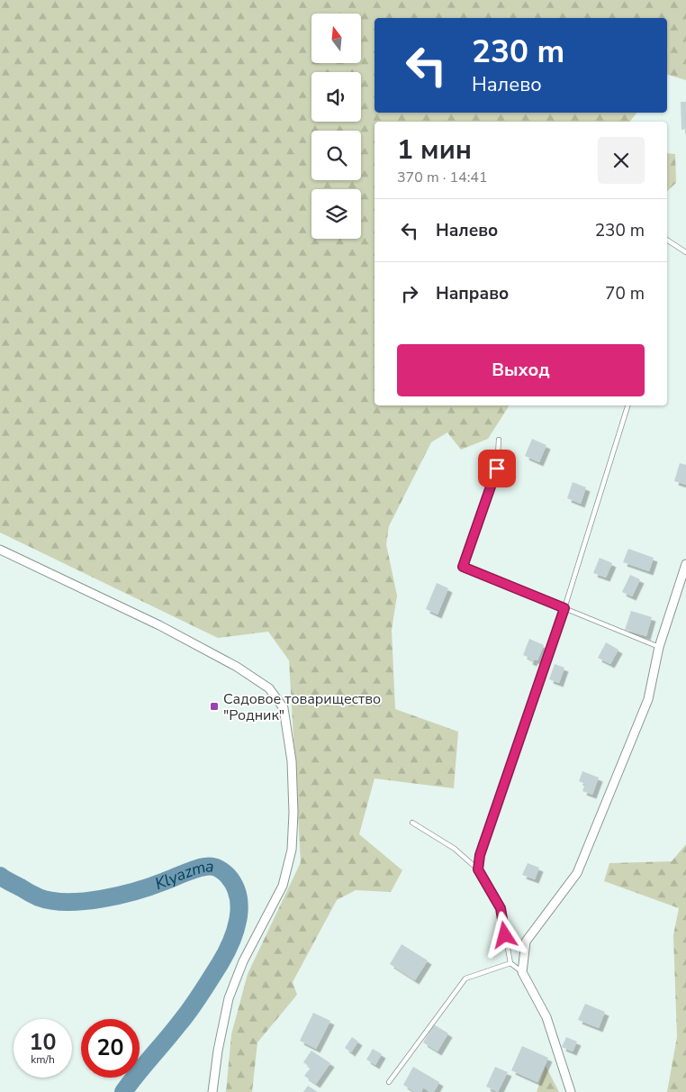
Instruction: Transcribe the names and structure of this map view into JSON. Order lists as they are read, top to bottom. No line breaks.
{"water":["Klyazma"],"places":{"transit":["Садовое товарищество \"Родник\""]},"north":"top","page":{"turn":["230 m","Налево"],"heading":["1 мин","370 m · 14:41"],"list":[{"name":"Налево","value":"230 m"},{"name":"Направо","value":"70 m"}],"buttons":"Выход","speed":"10 km/h","limit":"20"}}
